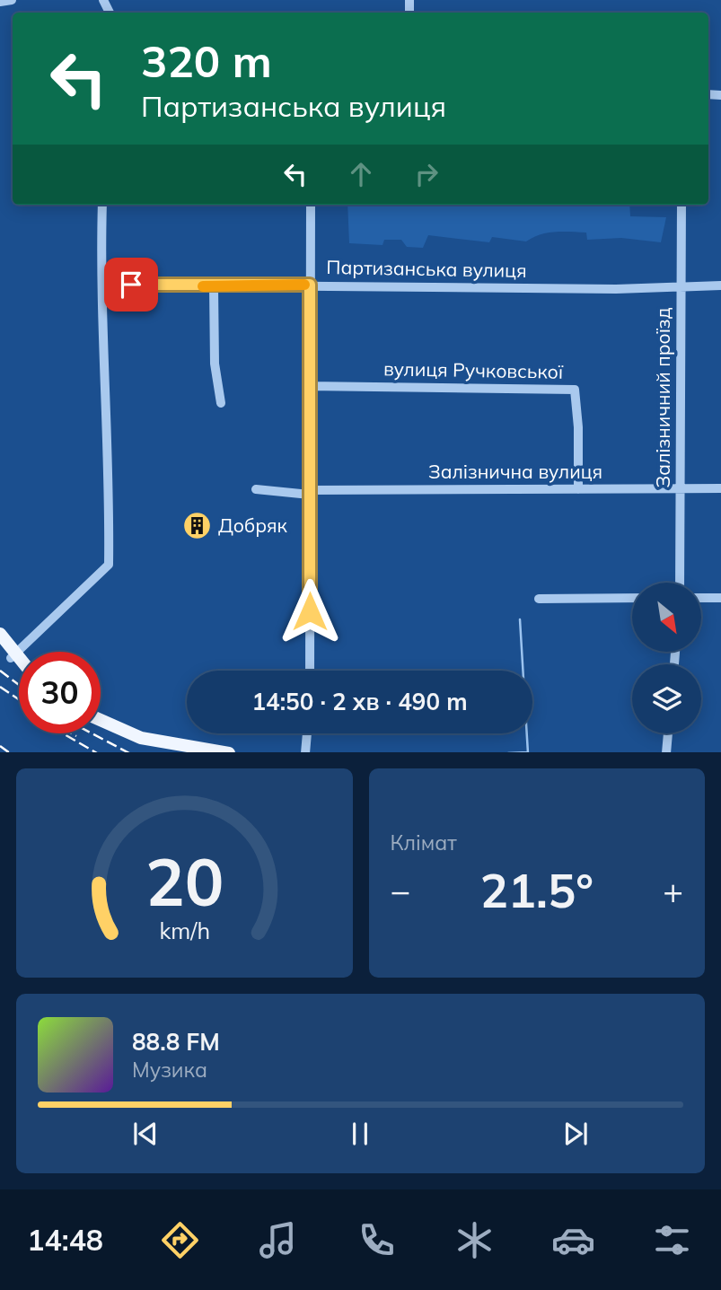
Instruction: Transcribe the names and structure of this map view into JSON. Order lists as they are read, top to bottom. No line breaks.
{"streets":{"street":["Партизанська вулиця","вулиця Ручковської","Залізничний проїзд","Залізнична вулиця"]},"crossings":[["Партизанська вулиця","Залізничний проїзд"],["вулиця Ручковської","Залізнична вулиця"],["Залізничний проїзд","Залізнична вулиця"]],"places":{"building":["Добряк"]},"north":"bottom right","page":{"turn":["320 m","Партизанська вулиця"],"limit":"30","trip":"14:50 · 2 хв · 490 m","tile":"Клімат","heat":["−","21.5°","+"],"song":["88.8 FM","Музика"],"tabs":"14:48","gauge":["20","km/h"]}}
